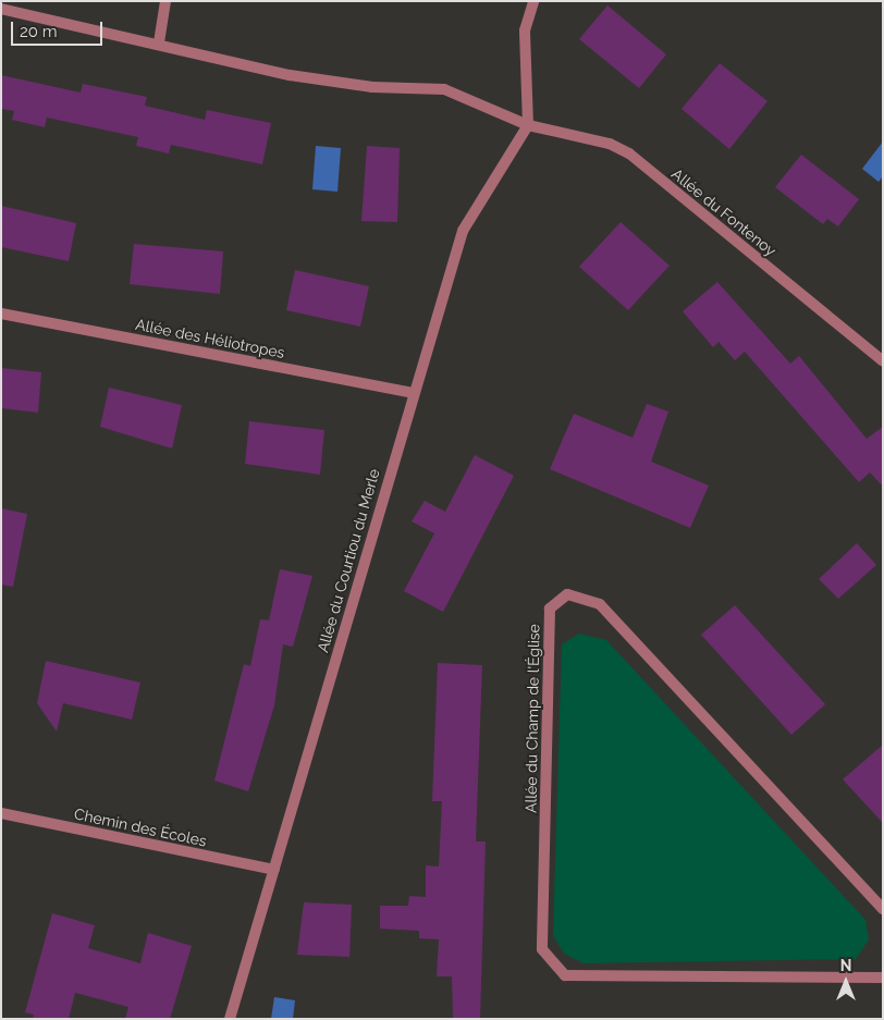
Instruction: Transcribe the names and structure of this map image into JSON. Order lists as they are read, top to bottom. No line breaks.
{"streets":{"street":["Allée du Fontenoy","Allée des Héliotropes","Allée du Courtiou du Merle","Allée du Champ de l'Église","Chemin des Écoles"]},"crossings":[["Allée du Fontenoy","Allée du Courtiou du Merle"],["Allée des Héliotropes","Allée du Courtiou du Merle"],["Allée du Courtiou du Merle","Chemin des Écoles"]],"scale_bar":"20 m","north":"top"}
